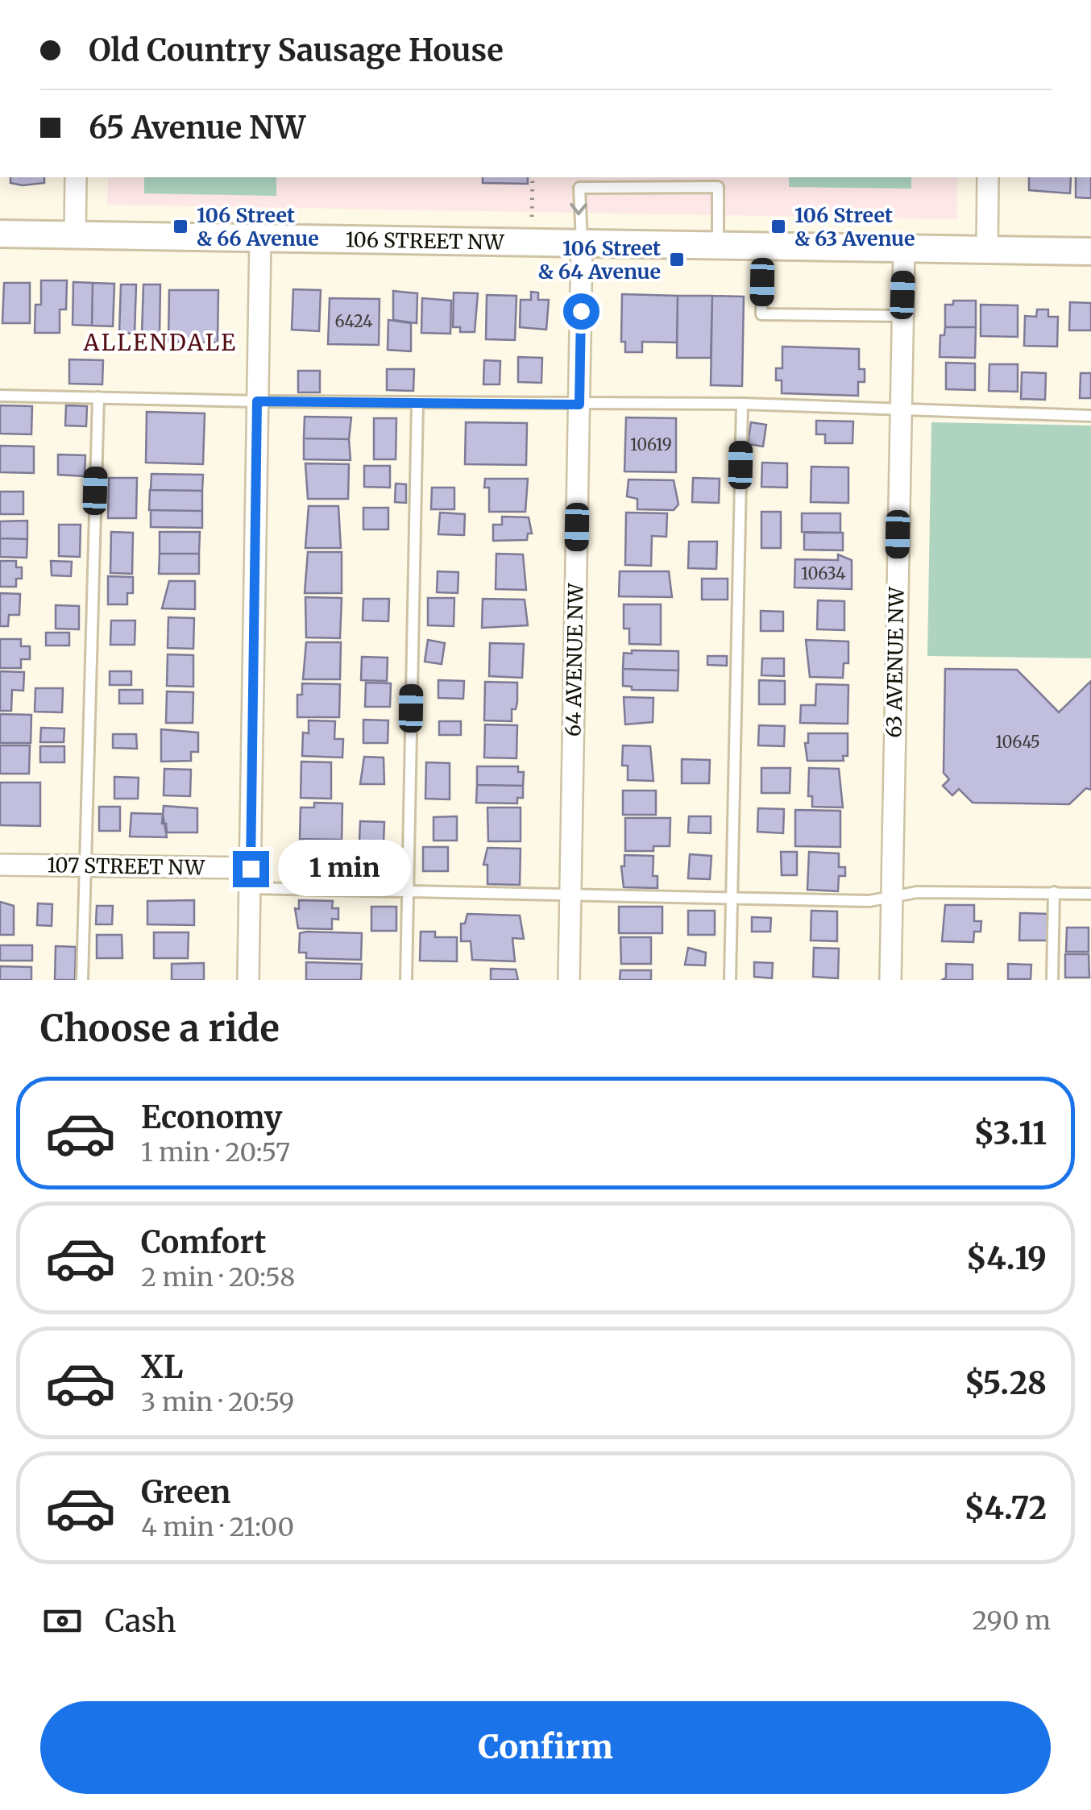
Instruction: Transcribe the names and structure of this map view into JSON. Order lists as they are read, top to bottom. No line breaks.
{"streets":{"street":["106 STREET NW","64 AVENUE NW","63 AVENUE NW","107 STREET NW"]},"crossings":[["106 STREET NW","64 AVENUE NW"],["106 STREET NW","63 AVENUE NW"]],"districts":["ALLENDALE"],"places":{"transit":["106 Street & 66 Avenue","106 Street & 63 Avenue","106 Street & 64 Avenue"]},"house_numbers":["6424","10619","10634","10645"],"page":{"banner":["Old Country Sausage House","65 Avenue NW"],"bubble":"1 min","heading":"Choose a ride","list":[{"name":"Economy","note":"1 min · 20:57","value":"$3.11"},{"name":"Comfort","note":"2 min · 20:58","value":"$4.19"},{"name":"XL","note":"3 min · 20:59","value":"$5.28"},{"name":"Green","note":"4 min · 21:00","value":"$4.72"}],"pay":["Cash","290 m"],"buttons":"Confirm"}}
